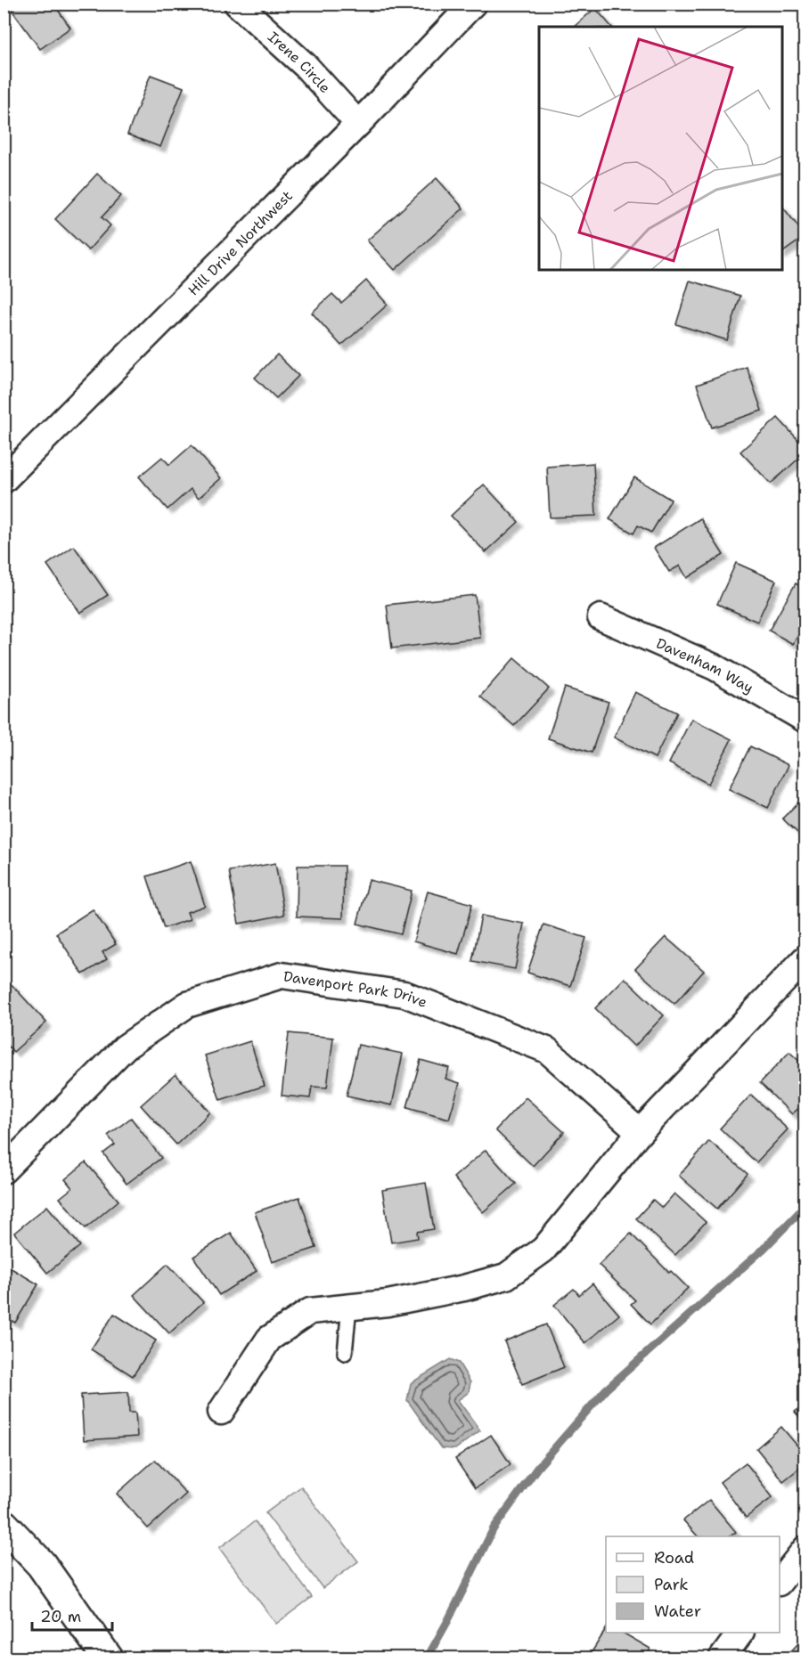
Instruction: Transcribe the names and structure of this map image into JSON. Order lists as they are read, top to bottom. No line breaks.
{"streets":{"street":["Irene Circle","Hill Drive Northwest","Davenham Way","Davenport Park Drive"]},"crossings":[["Irene Circle","Hill Drive Northwest"]],"legend":["Road","Park","Water"],"scale_bar":"20 m"}
